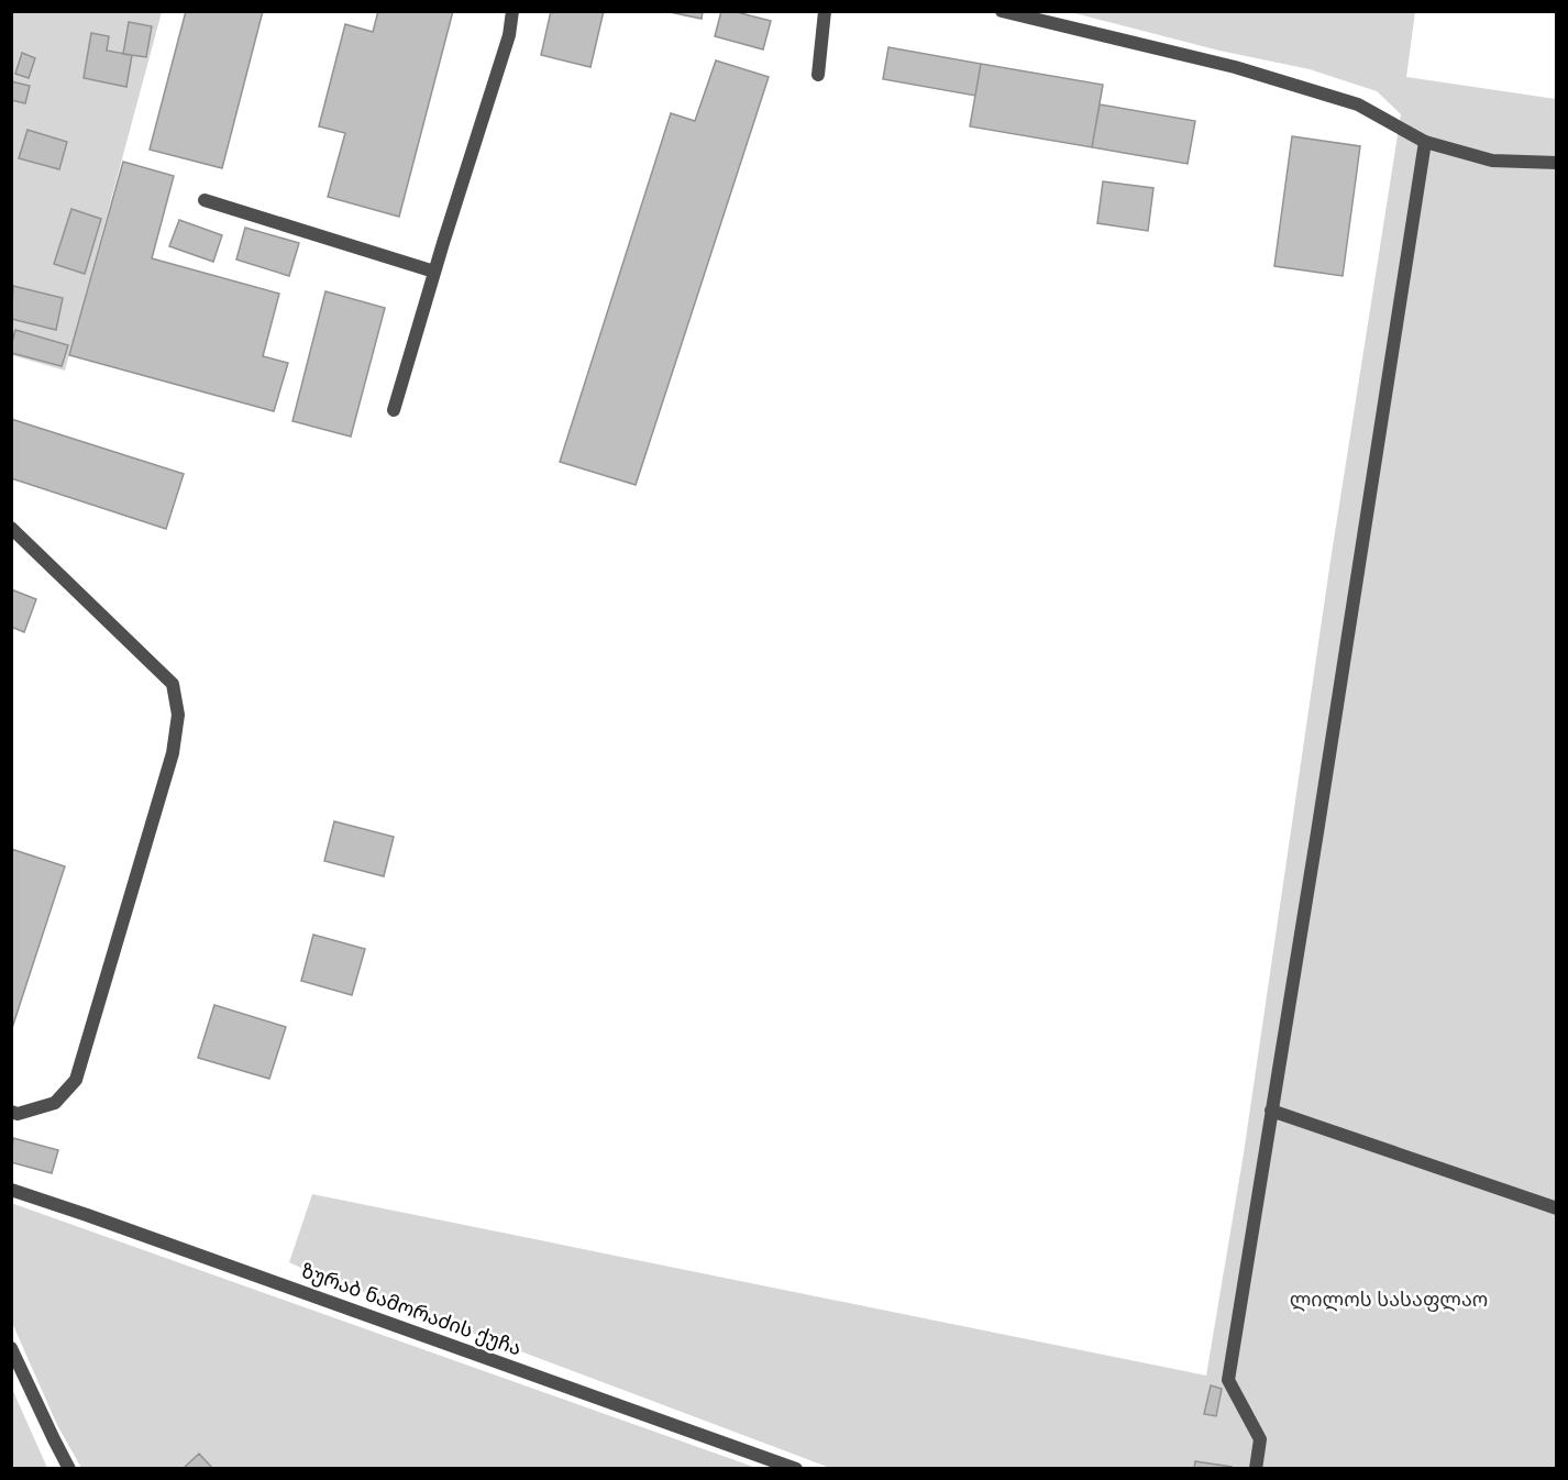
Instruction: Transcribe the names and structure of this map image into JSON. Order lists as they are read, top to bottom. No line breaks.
{"streets":{"street":["ზურაბ ნამორაძის ქუჩა"]},"parks":["ლილოს სასაფლაო"]}
